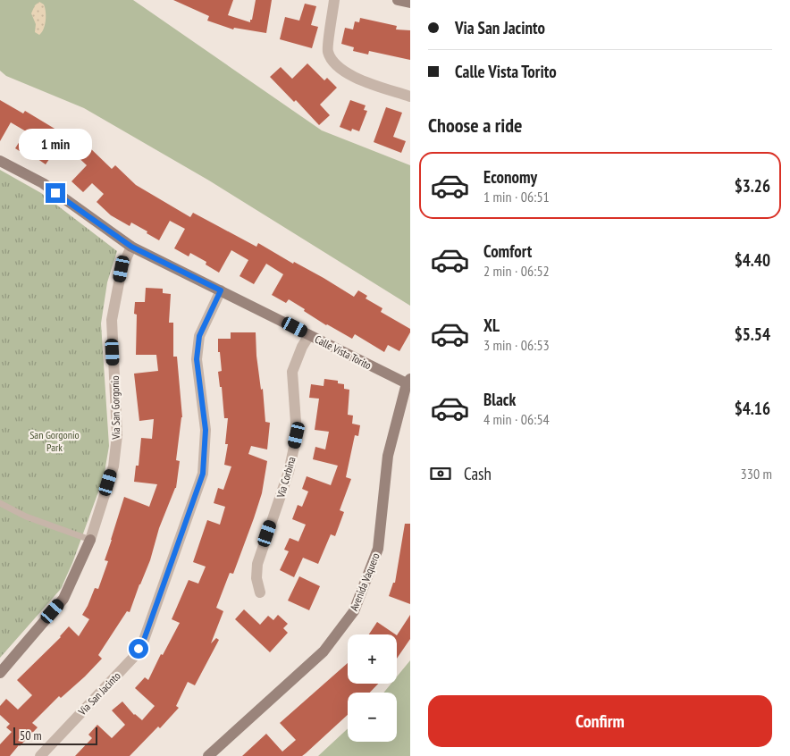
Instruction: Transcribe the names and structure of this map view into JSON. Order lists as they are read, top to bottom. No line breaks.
{"streets":{"street":["Calle Vista Torito","Via San Gorgonio","Via Corbina","Avenida Vaquero","Via San Jacinto"]},"crossings":[["Calle Vista Torito","Via San Gorgonio"],["Calle Vista Torito","Via Corbina"],["Calle Vista Torito","Avenida Vaquero"],["Calle Vista Torito","Via San Jacinto"]],"parks":["San Gorgonio Park"],"scale_bar":"50 m","page":{"banner":["Via San Jacinto","Calle Vista Torito"],"heading":"Choose a ride","bubble":"1 min","list":[{"name":"Economy","note":"1 min · 06:51","value":"$3.26"},{"name":"Comfort","note":"2 min · 06:52","value":"$4.40"},{"name":"XL","note":"3 min · 06:53","value":"$5.54"},{"name":"Black","note":"4 min · 06:54","value":"$4.16"}],"pay":["Cash","330 m"],"map_buttons":["+","−"],"buttons":"Confirm","scale":"50 m"}}
